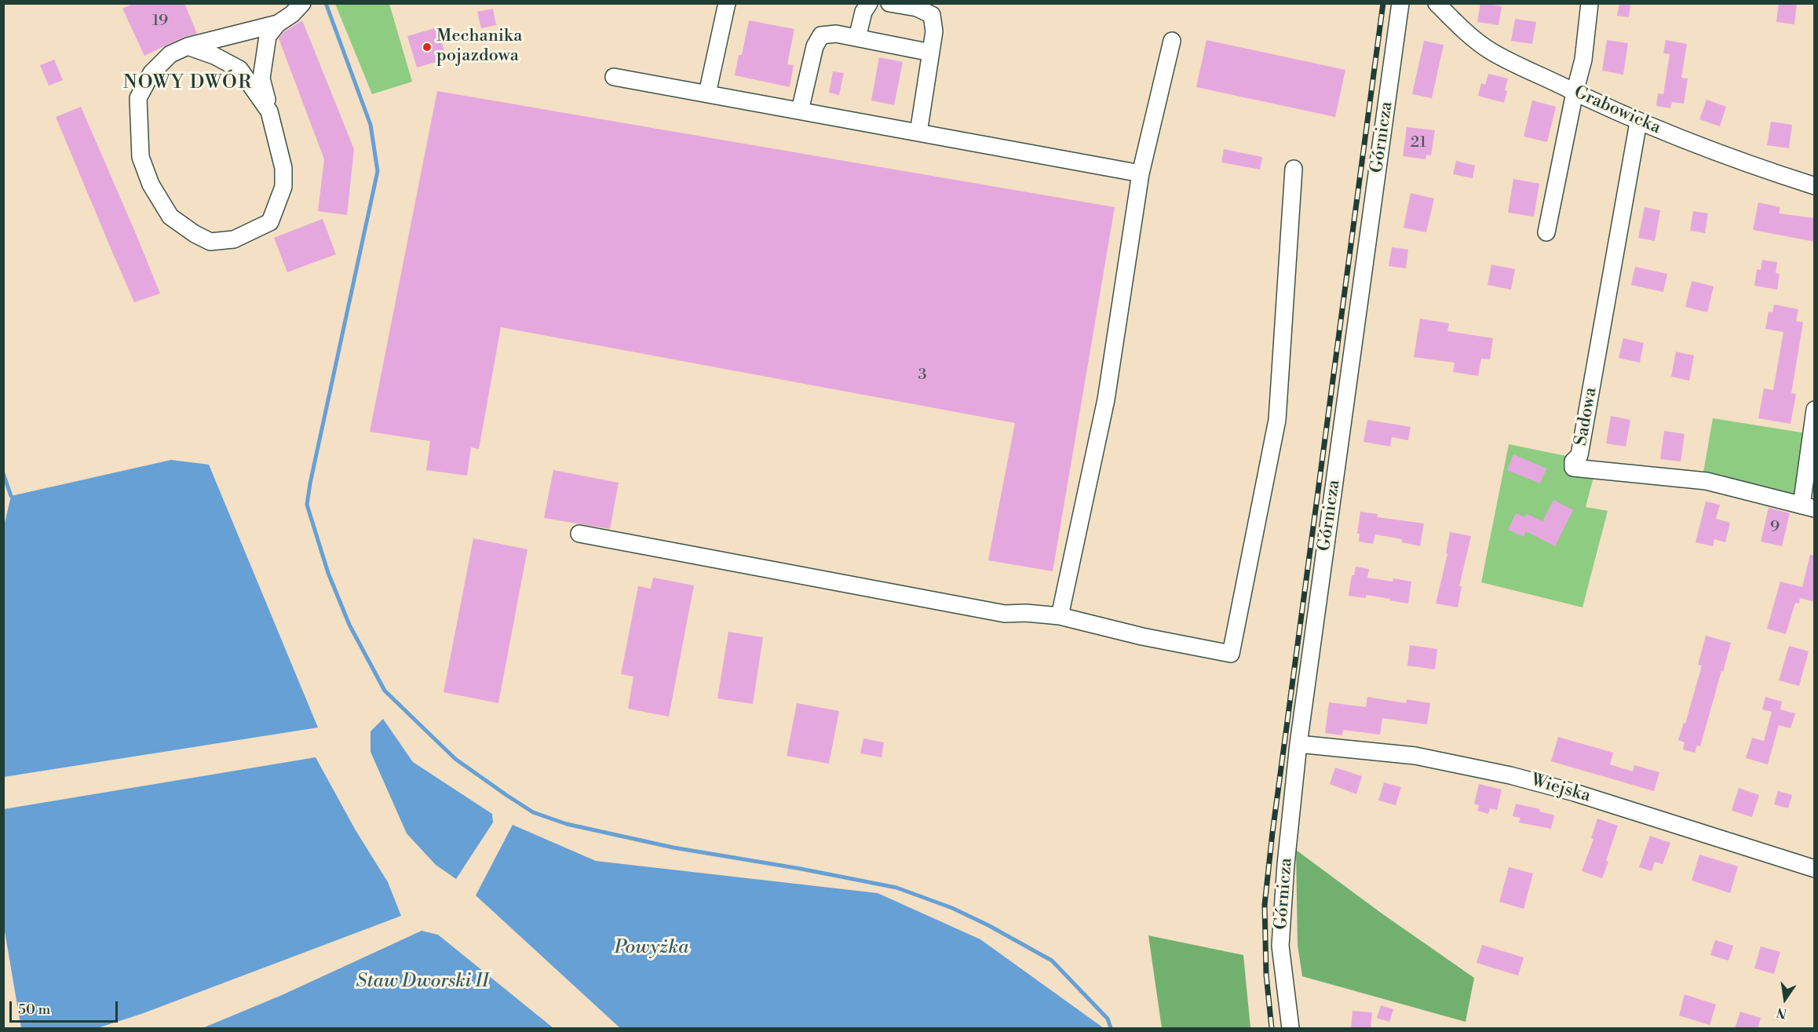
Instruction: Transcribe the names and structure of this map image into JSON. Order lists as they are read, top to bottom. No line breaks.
{"streets":{"street":["Grabowicka","Górnicza","Sadowa","Wiejska"]},"crossings":[["Grabowicka","Sadowa"],["Górnicza","Wiejska"]],"districts":["NOWY DWÓR"],"water":["Powyżka","Staw Dworski II"],"places":["Mechanika pojazdowa"],"house_numbers":["19","21","3","9"],"scale_bar":"50 m","north":"bottom"}
